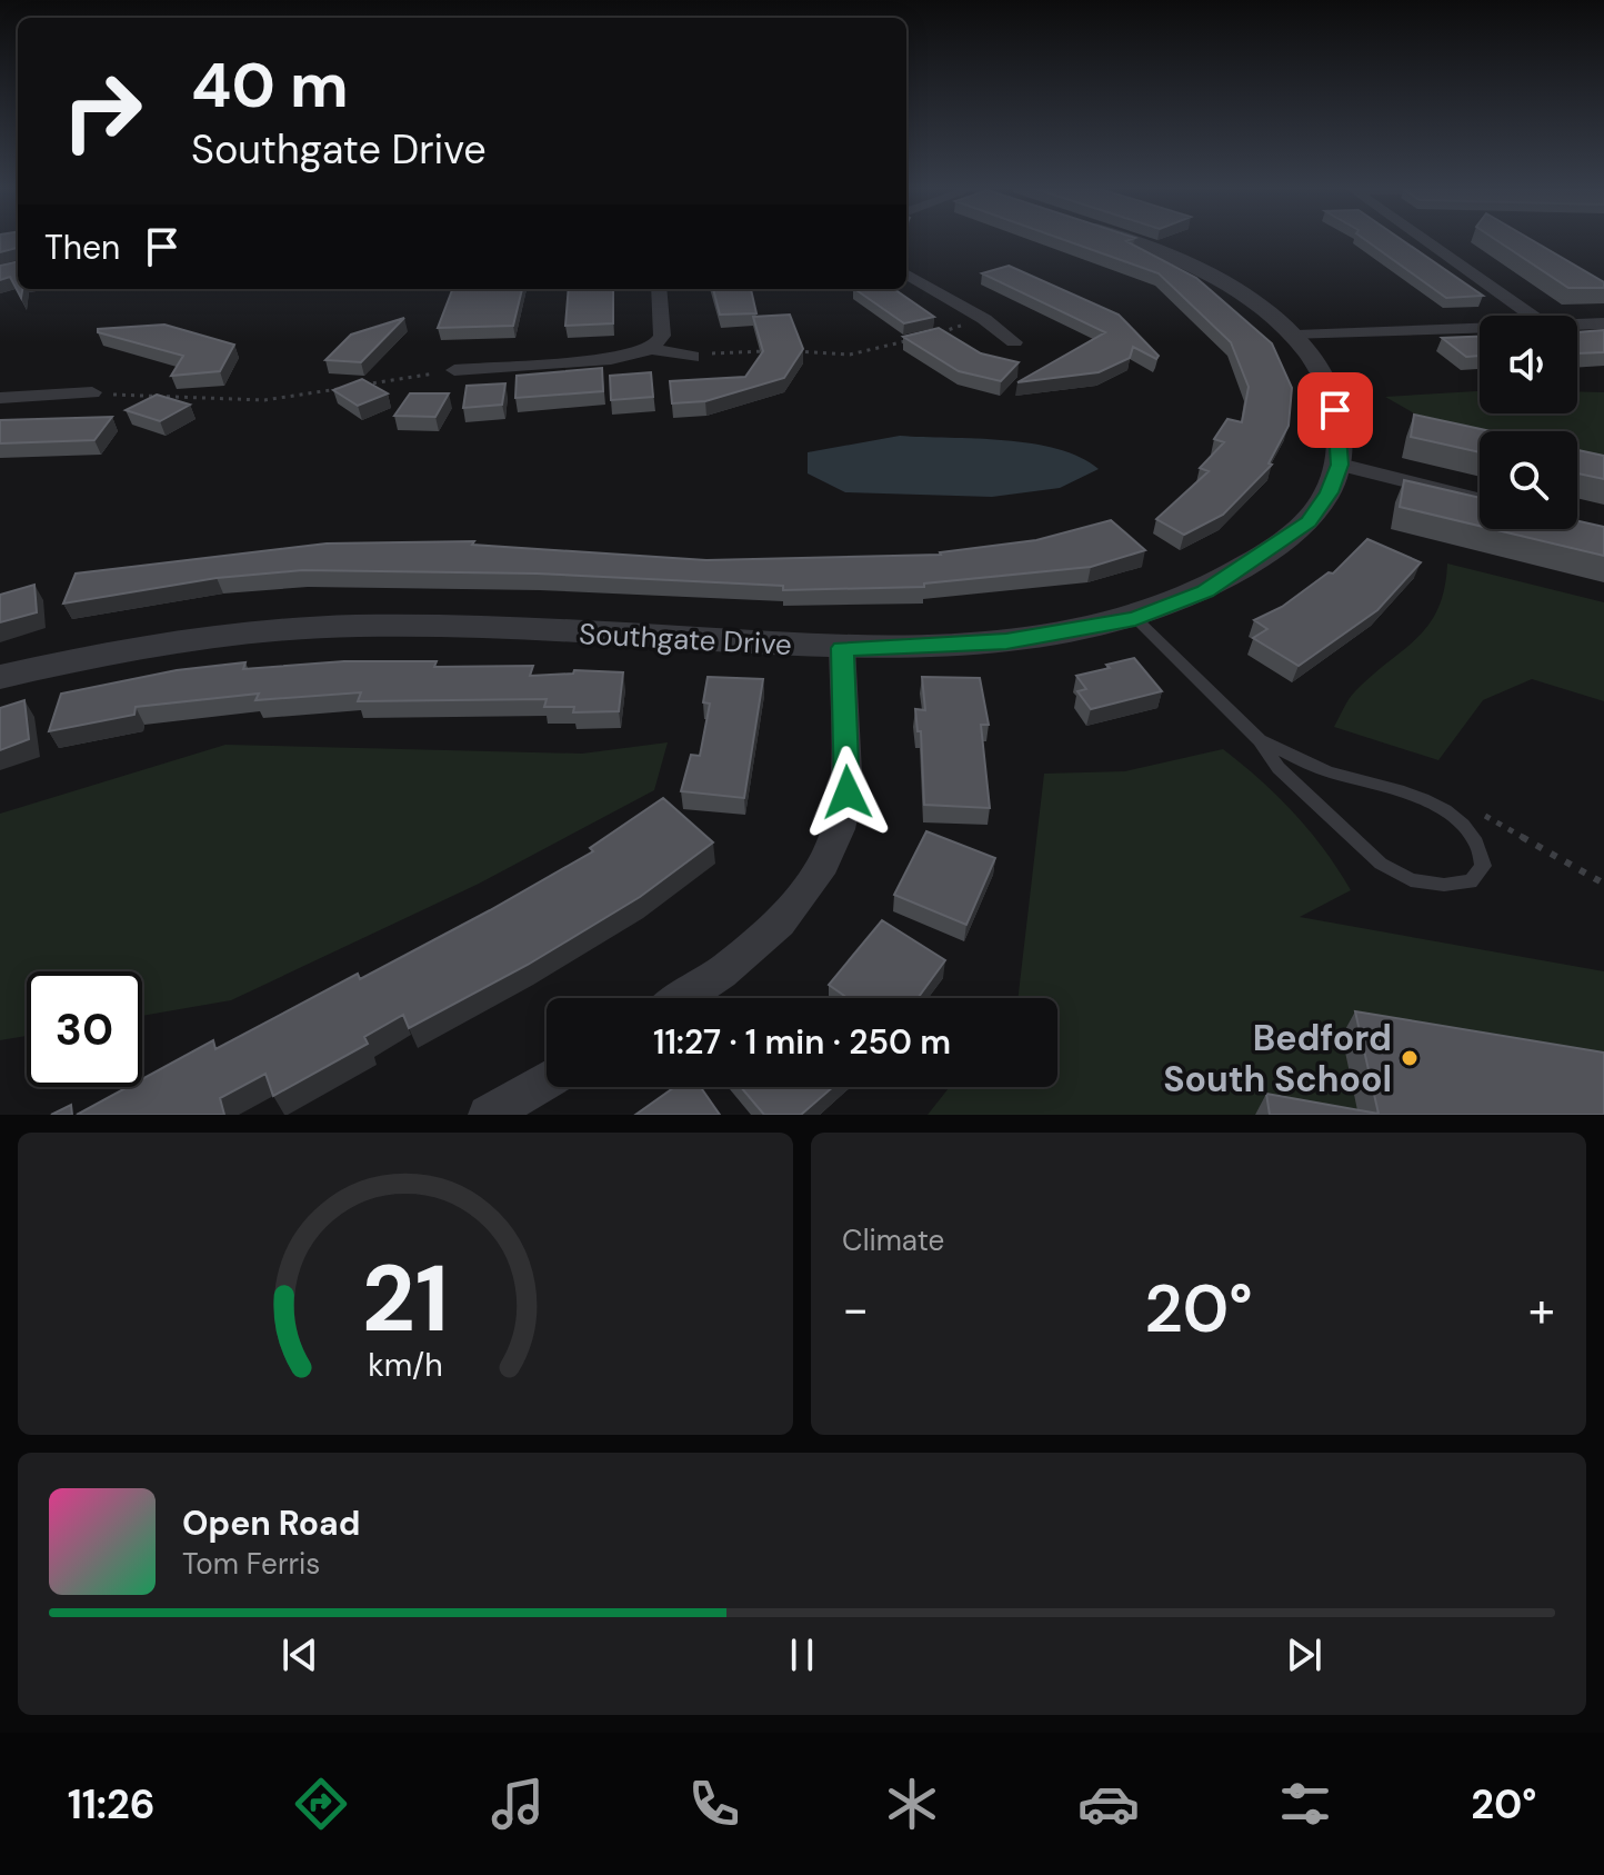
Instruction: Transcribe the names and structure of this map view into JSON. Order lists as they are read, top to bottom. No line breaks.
{"streets":{"street":["Southgate Drive"]},"places":["Bedford South School"],"page":{"turn":["40 m","Southgate Drive"],"then":"Then","limit":"30","trip":"11:27 · 1 min · 250 m","tile":"Climate","heat":["−","20°","+"],"song":["Open Road","Tom Ferris"],"tabs":["11:26","20°"],"gauge":["21","km/h"]}}
